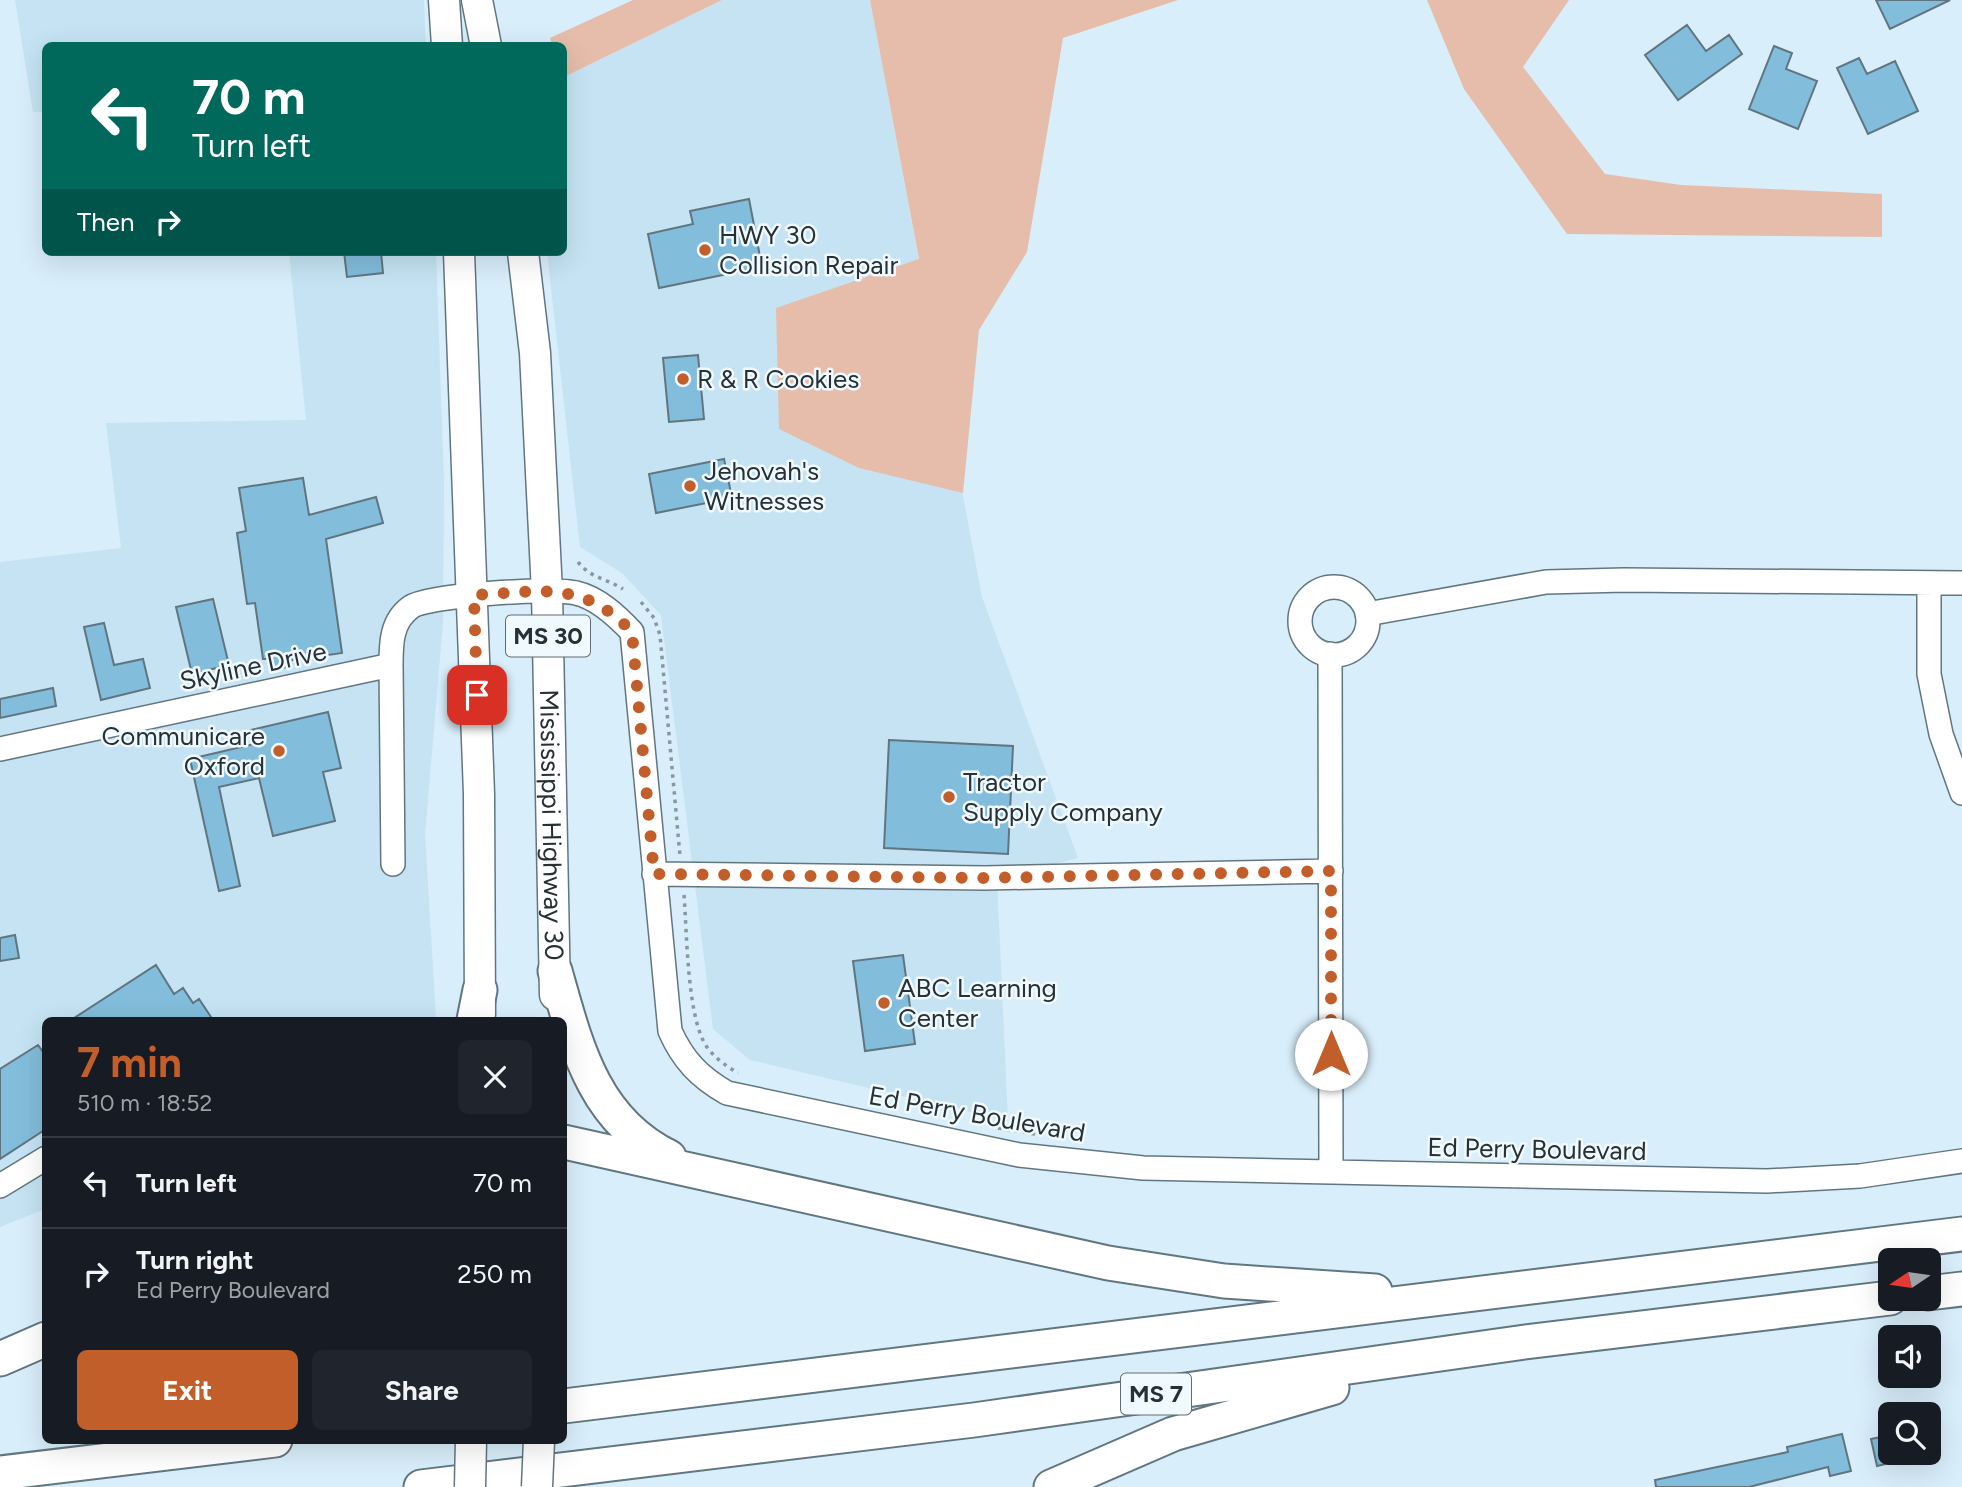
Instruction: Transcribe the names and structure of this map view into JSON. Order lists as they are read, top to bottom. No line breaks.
{"streets":{"highway":["MS 7"],"main road":["MS 30","Mississippi Highway 30"],"street":["Skyline Drive","Ed Perry Boulevard"]},"crossings":[["MS 30","Ed Perry Boulevard"],["Mississippi Highway 30","Ed Perry Boulevard"]],"places":["HWY 30 Collision Repair","R & R Cookies","Jehovah's Witnesses","Communicare Oxford","Tractor Supply Company","ABC Learning Center"],"north":"left","page":{"turn":["70 m","Turn left"],"then":"Then","heading":["7 min","510 m · 18:52"],"list":[{"name":"Turn left","value":"70 m"},{"name":"Turn right","note":"Ed Perry Boulevard","value":"250 m"}],"buttons":["Exit","Share"]}}
